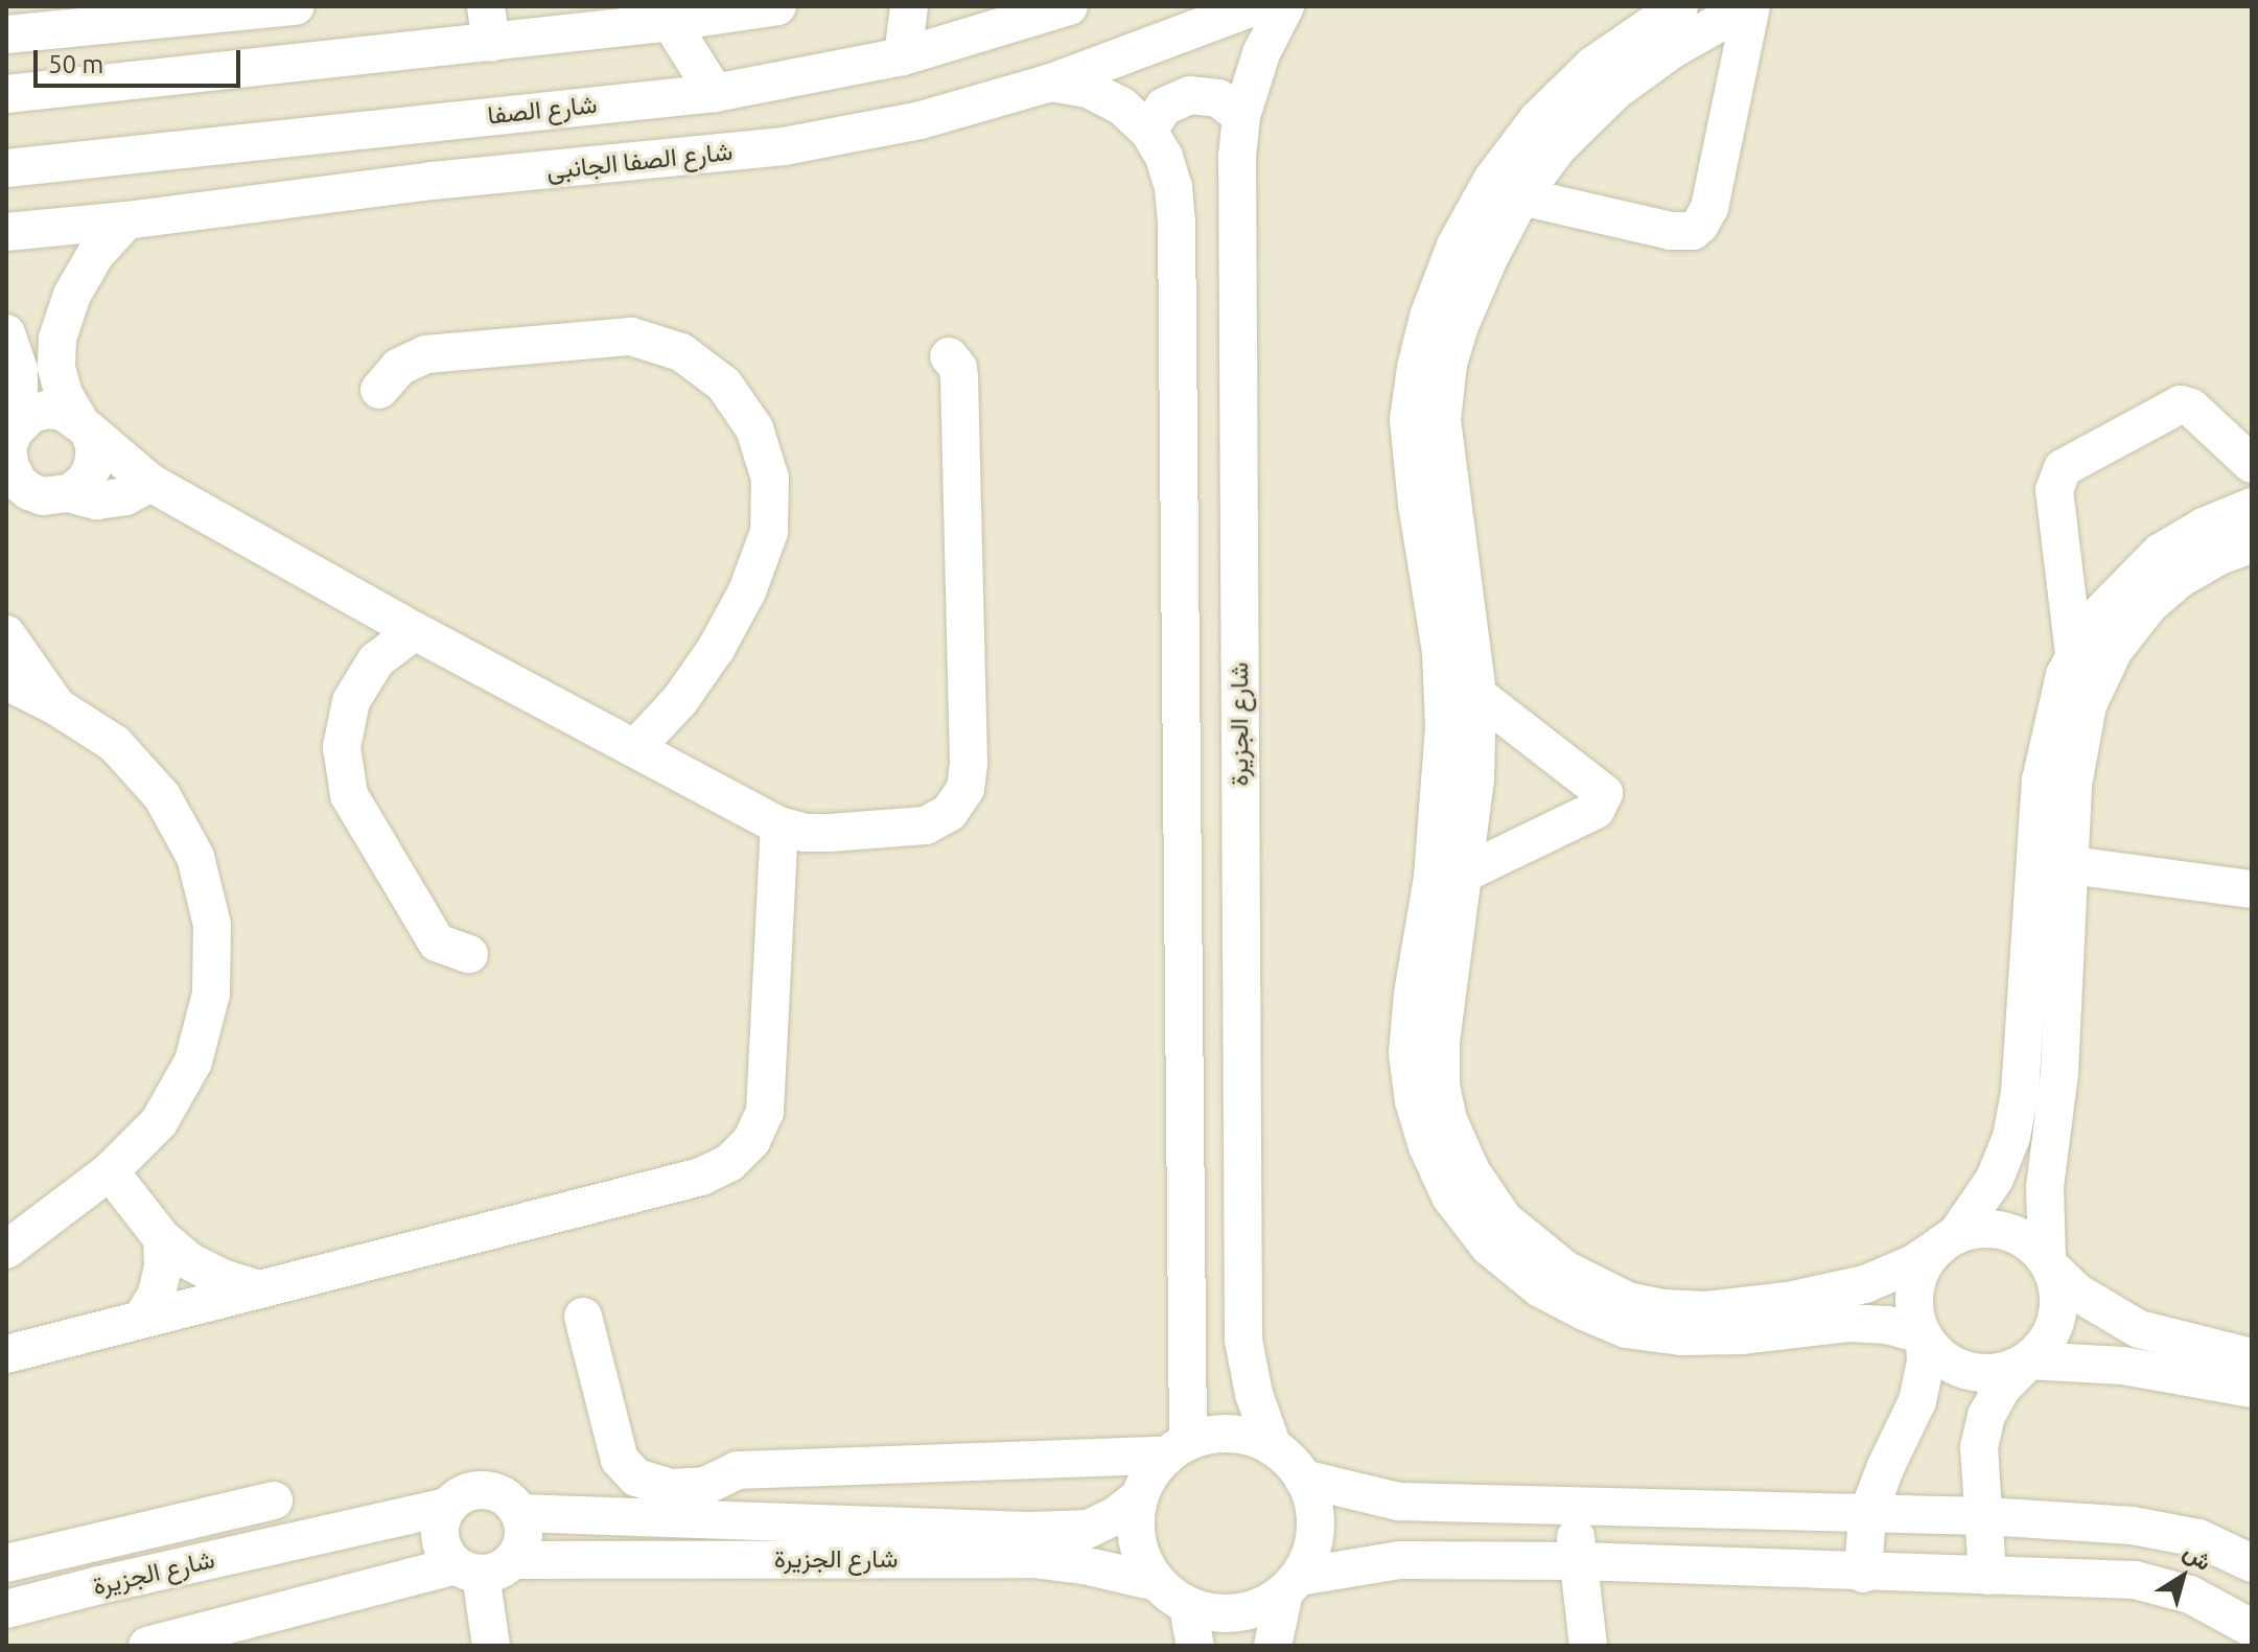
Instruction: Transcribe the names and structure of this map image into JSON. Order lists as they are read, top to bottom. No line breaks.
{"streets":{"street":["شارع الصفا","شارع الصفا الجانبى","شارع الجزيرة"]},"scale_bar":"50 m","north":"top right"}
